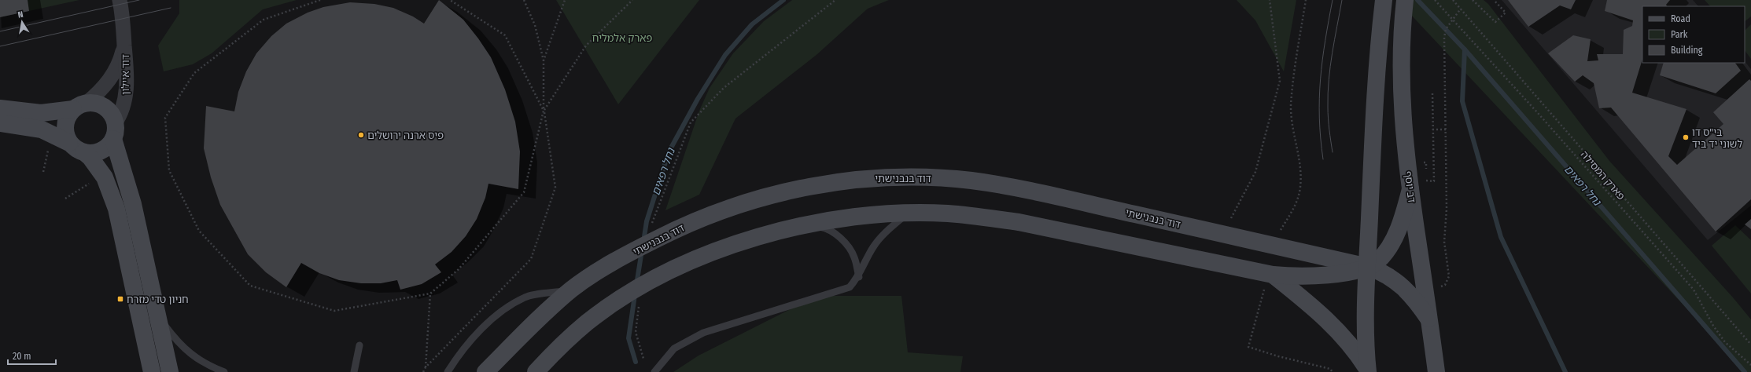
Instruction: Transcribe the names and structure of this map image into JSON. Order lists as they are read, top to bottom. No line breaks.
{"streets":{"main road":["דוד בנבנישתי","דב יוסף"],"street":["דוד איילון"],"path":["פארק המסילה"]},"crossings":[["דוד בנבנישתי","דב יוסף"]],"water":["נחל רפאים"],"parks":["פארק אלמליח"],"places":{"other":["פיס ארנה ירושלים","בי\"ס דו לשוני יד ביד"],"transit":["חניון טדי מזרח"]},"legend":["Road","Park","Building"],"scale_bar":"20 m","north":"top"}
